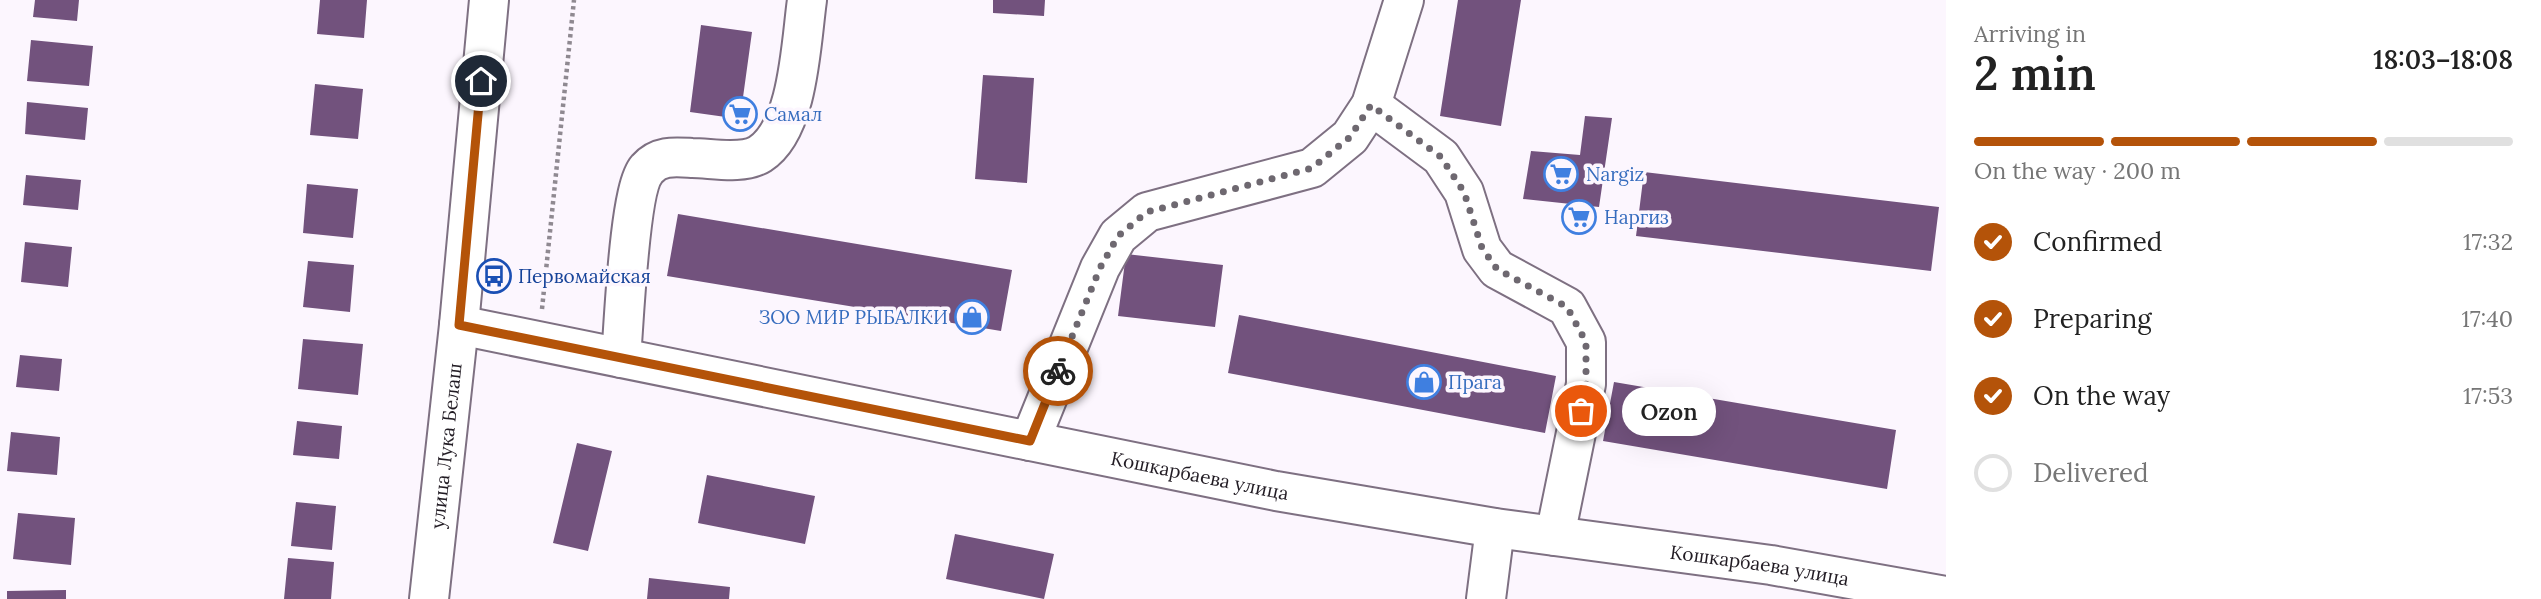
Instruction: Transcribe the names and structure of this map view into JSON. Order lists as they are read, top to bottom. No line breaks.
{"streets":{"street":["улица Лука Белаш","Кошкарбаева улица"]},"crossings":[["улица Лука Белаш","Кошкарбаева улица"]],"places":{"supermarket":["Самал","Nargiz","Наргиз"],"bus stop":["Первомайская"],"shop":["ЗОО МИР РЫБАЛКИ","Прага"],"other":["Ozon"]},"page":{"heading":["2 min","Arriving in","18:03–18:08"],"bar":"On the way · 200 m","list":[["Confirmed","17:32"],["Preparing","17:40"],["On the way","17:53"],"Delivered"],"bubble":"Ozon"}}
